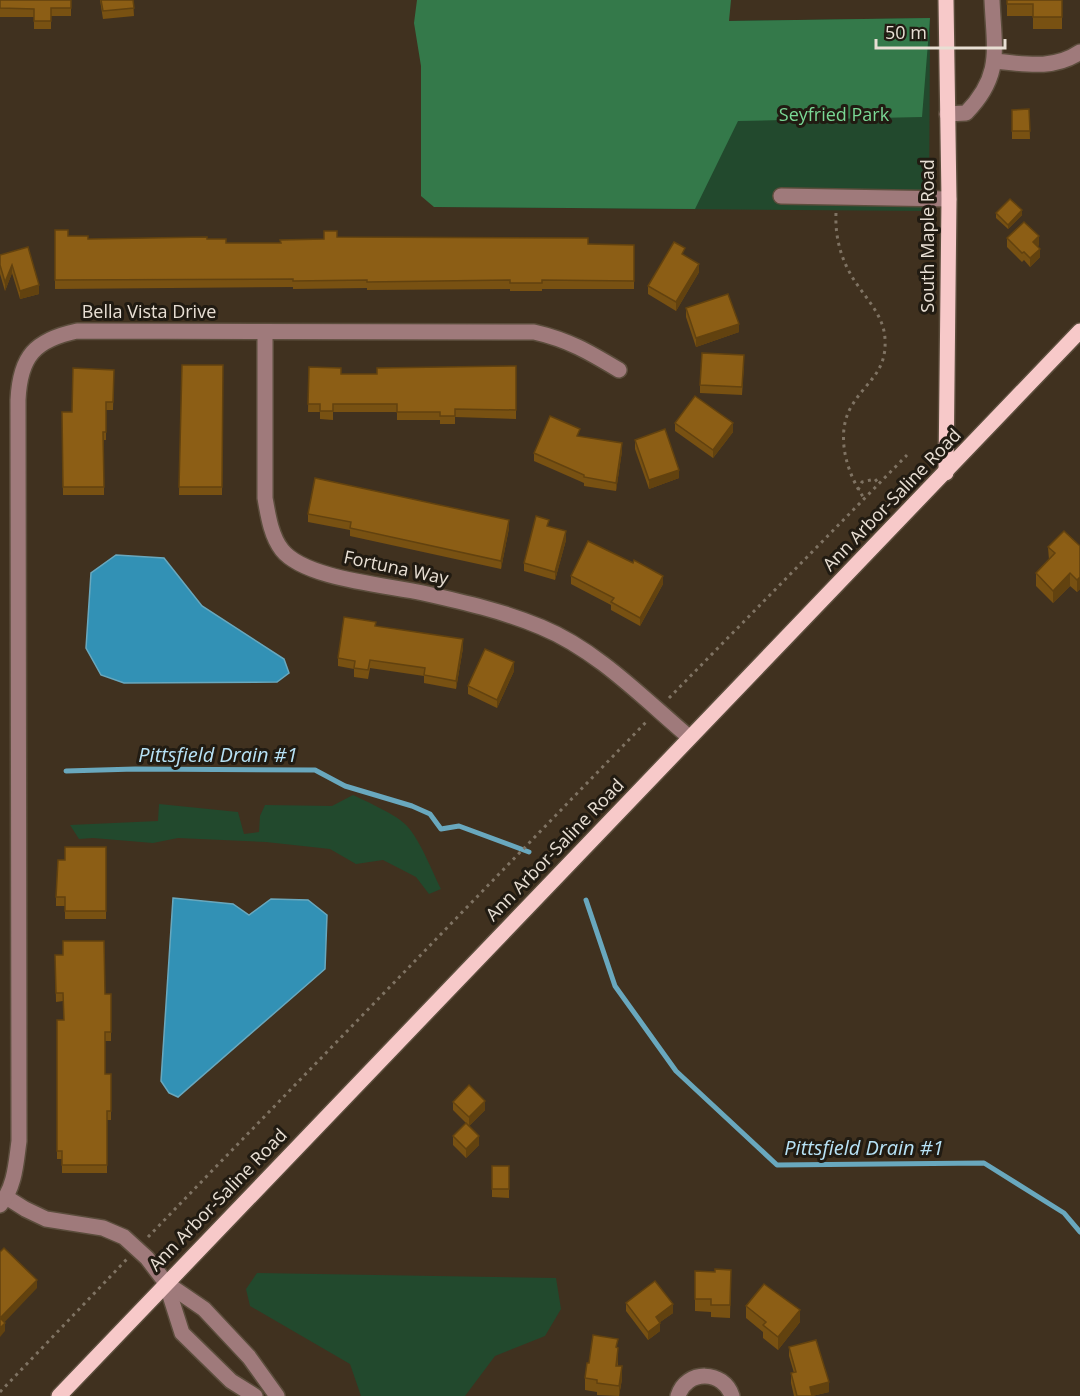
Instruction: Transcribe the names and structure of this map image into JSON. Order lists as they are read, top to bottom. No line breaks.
{"streets":{"main road":["South Maple Road","Ann Arbor-Saline Road"],"street":["Bella Vista Drive","Fortuna Way"]},"crossings":[["South Maple Road","Ann Arbor-Saline Road"],["Bella Vista Drive","Fortuna Way"],["Ann Arbor-Saline Road","Fortuna Way"]],"water":["Pittsfield Drain #1"],"parks":["Seyfried Park"],"scale_bar":"50 m"}
